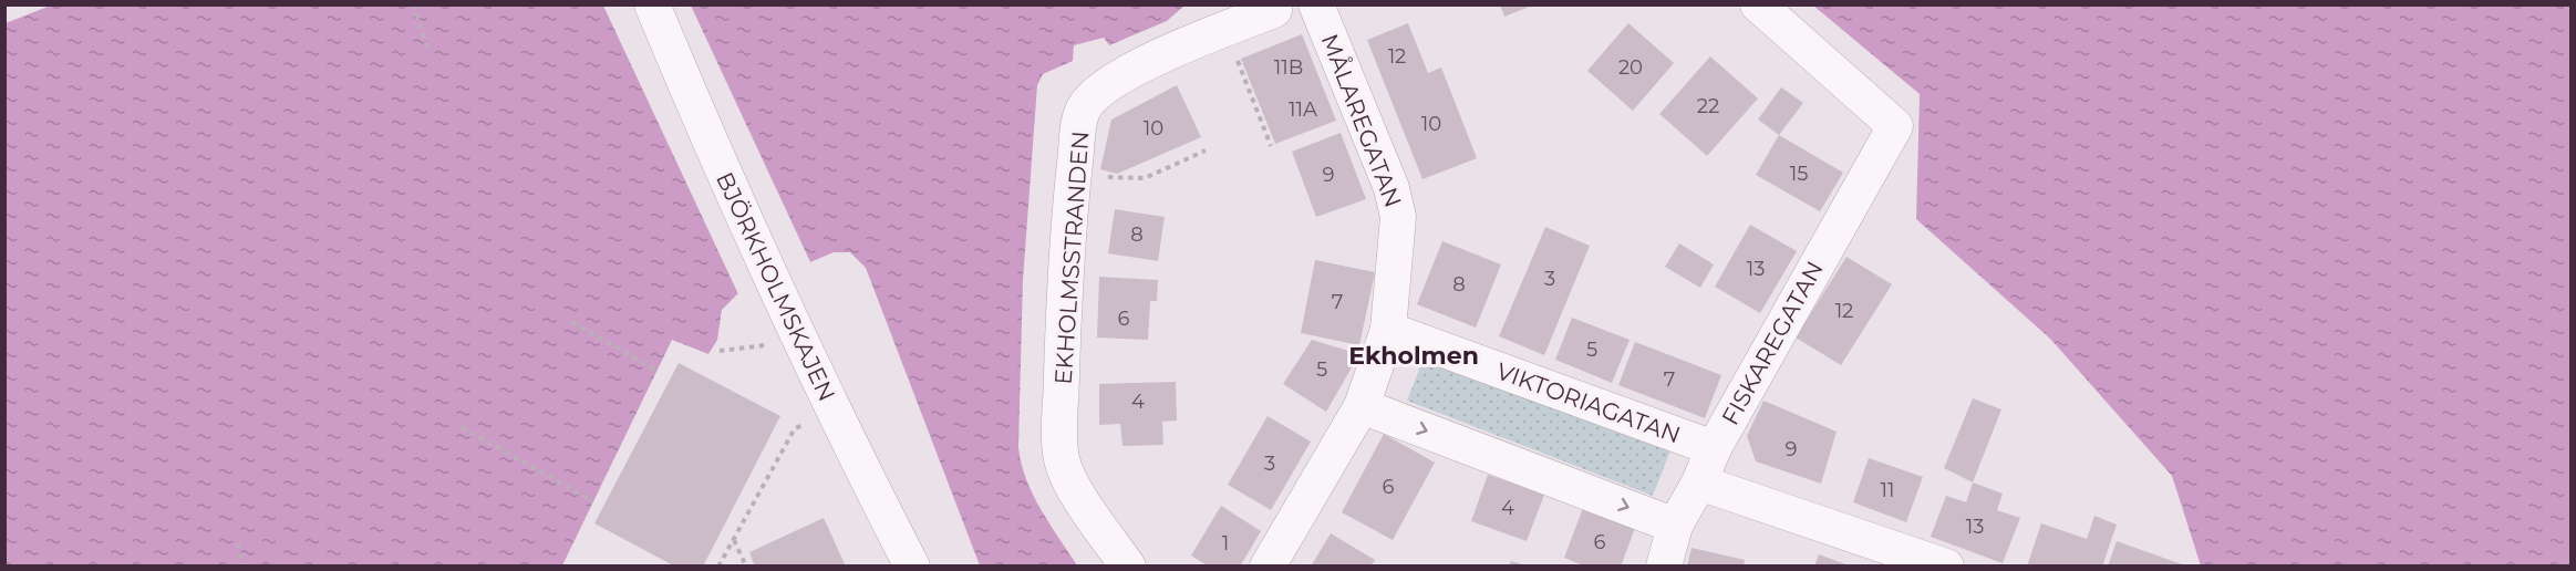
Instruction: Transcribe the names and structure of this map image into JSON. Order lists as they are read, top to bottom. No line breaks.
{"streets":{"street":["MÅLAREGATAN","EKHOLMSSTRANDEN","BJÖRKHOLMSKAJEN","FISKAREGATAN","VIKTORIAGATAN"]},"crossings":[["MÅLAREGATAN","VIKTORIAGATAN"],["FISKAREGATAN","VIKTORIAGATAN"]],"districts":["Ekholmen"],"house_numbers":["12","11B","20","22","11A","10","10","15","9","8","13","3","8","7","12","6","5","5","7","4","9","3","6","11","4","13","6","1"]}
